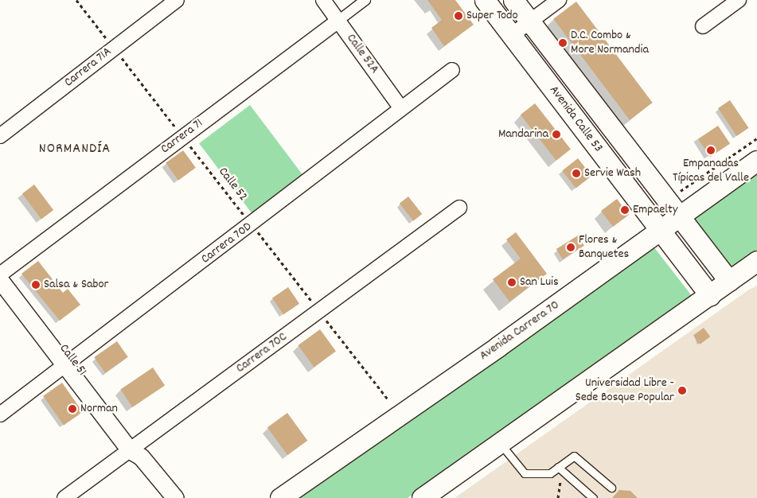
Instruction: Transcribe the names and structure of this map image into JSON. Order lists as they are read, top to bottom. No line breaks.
{"streets":{"main road":["Avenida Calle 53","Avenida Carrera 70"],"street":["Calle 52A","Carrera 71A","Carrera 71","Carrera 70D","Carrera 70C","Calle 51"],"path":["Calle 52"]},"crossings":[["Calle 52A","Carrera 71"],["Calle 52A","Carrera 70D"],["Carrera 71A","Calle 52"],["Avenida Calle 53","Avenida Carrera 70"],["Carrera 71","Calle 52"],["Carrera 71","Calle 51"],["Calle 52","Carrera 70D"],["Calle 52","Carrera 70C"],["Carrera 70D","Calle 51"],["Carrera 70C","Calle 51"]],"districts":["NORMANDÍA"],"places":["Super Todo","D.C. Combo & More Normandia","Mandarina","Empanadas Típicas del Valle","Servie Wash","Empaelty","Flores & Banquetes","San Luis","Salsa & Sabor","Universidad Libre - Sede Bosque Popular","Norman"]}
